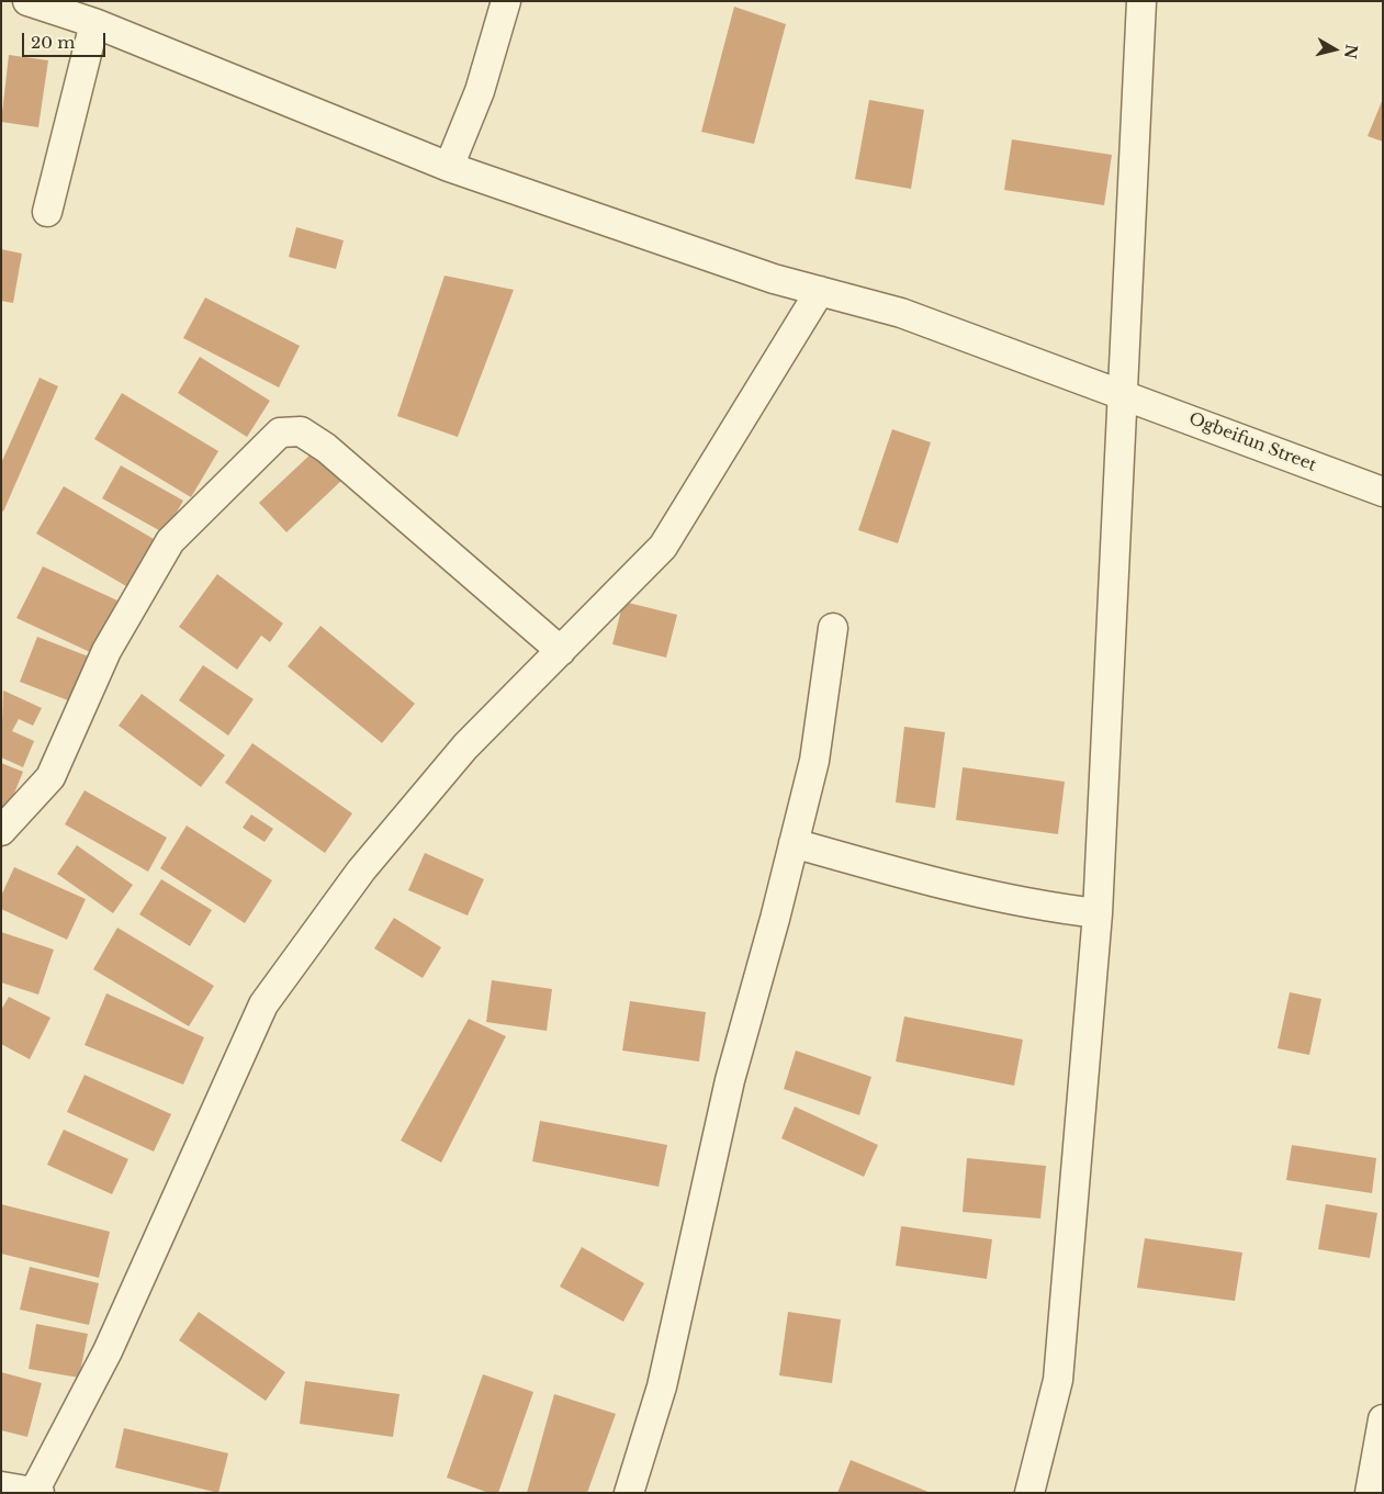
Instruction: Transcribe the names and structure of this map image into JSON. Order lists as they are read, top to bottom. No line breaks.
{"streets":{"street":["Ogbeifun Street"]},"scale_bar":"20 m","north":"right"}
